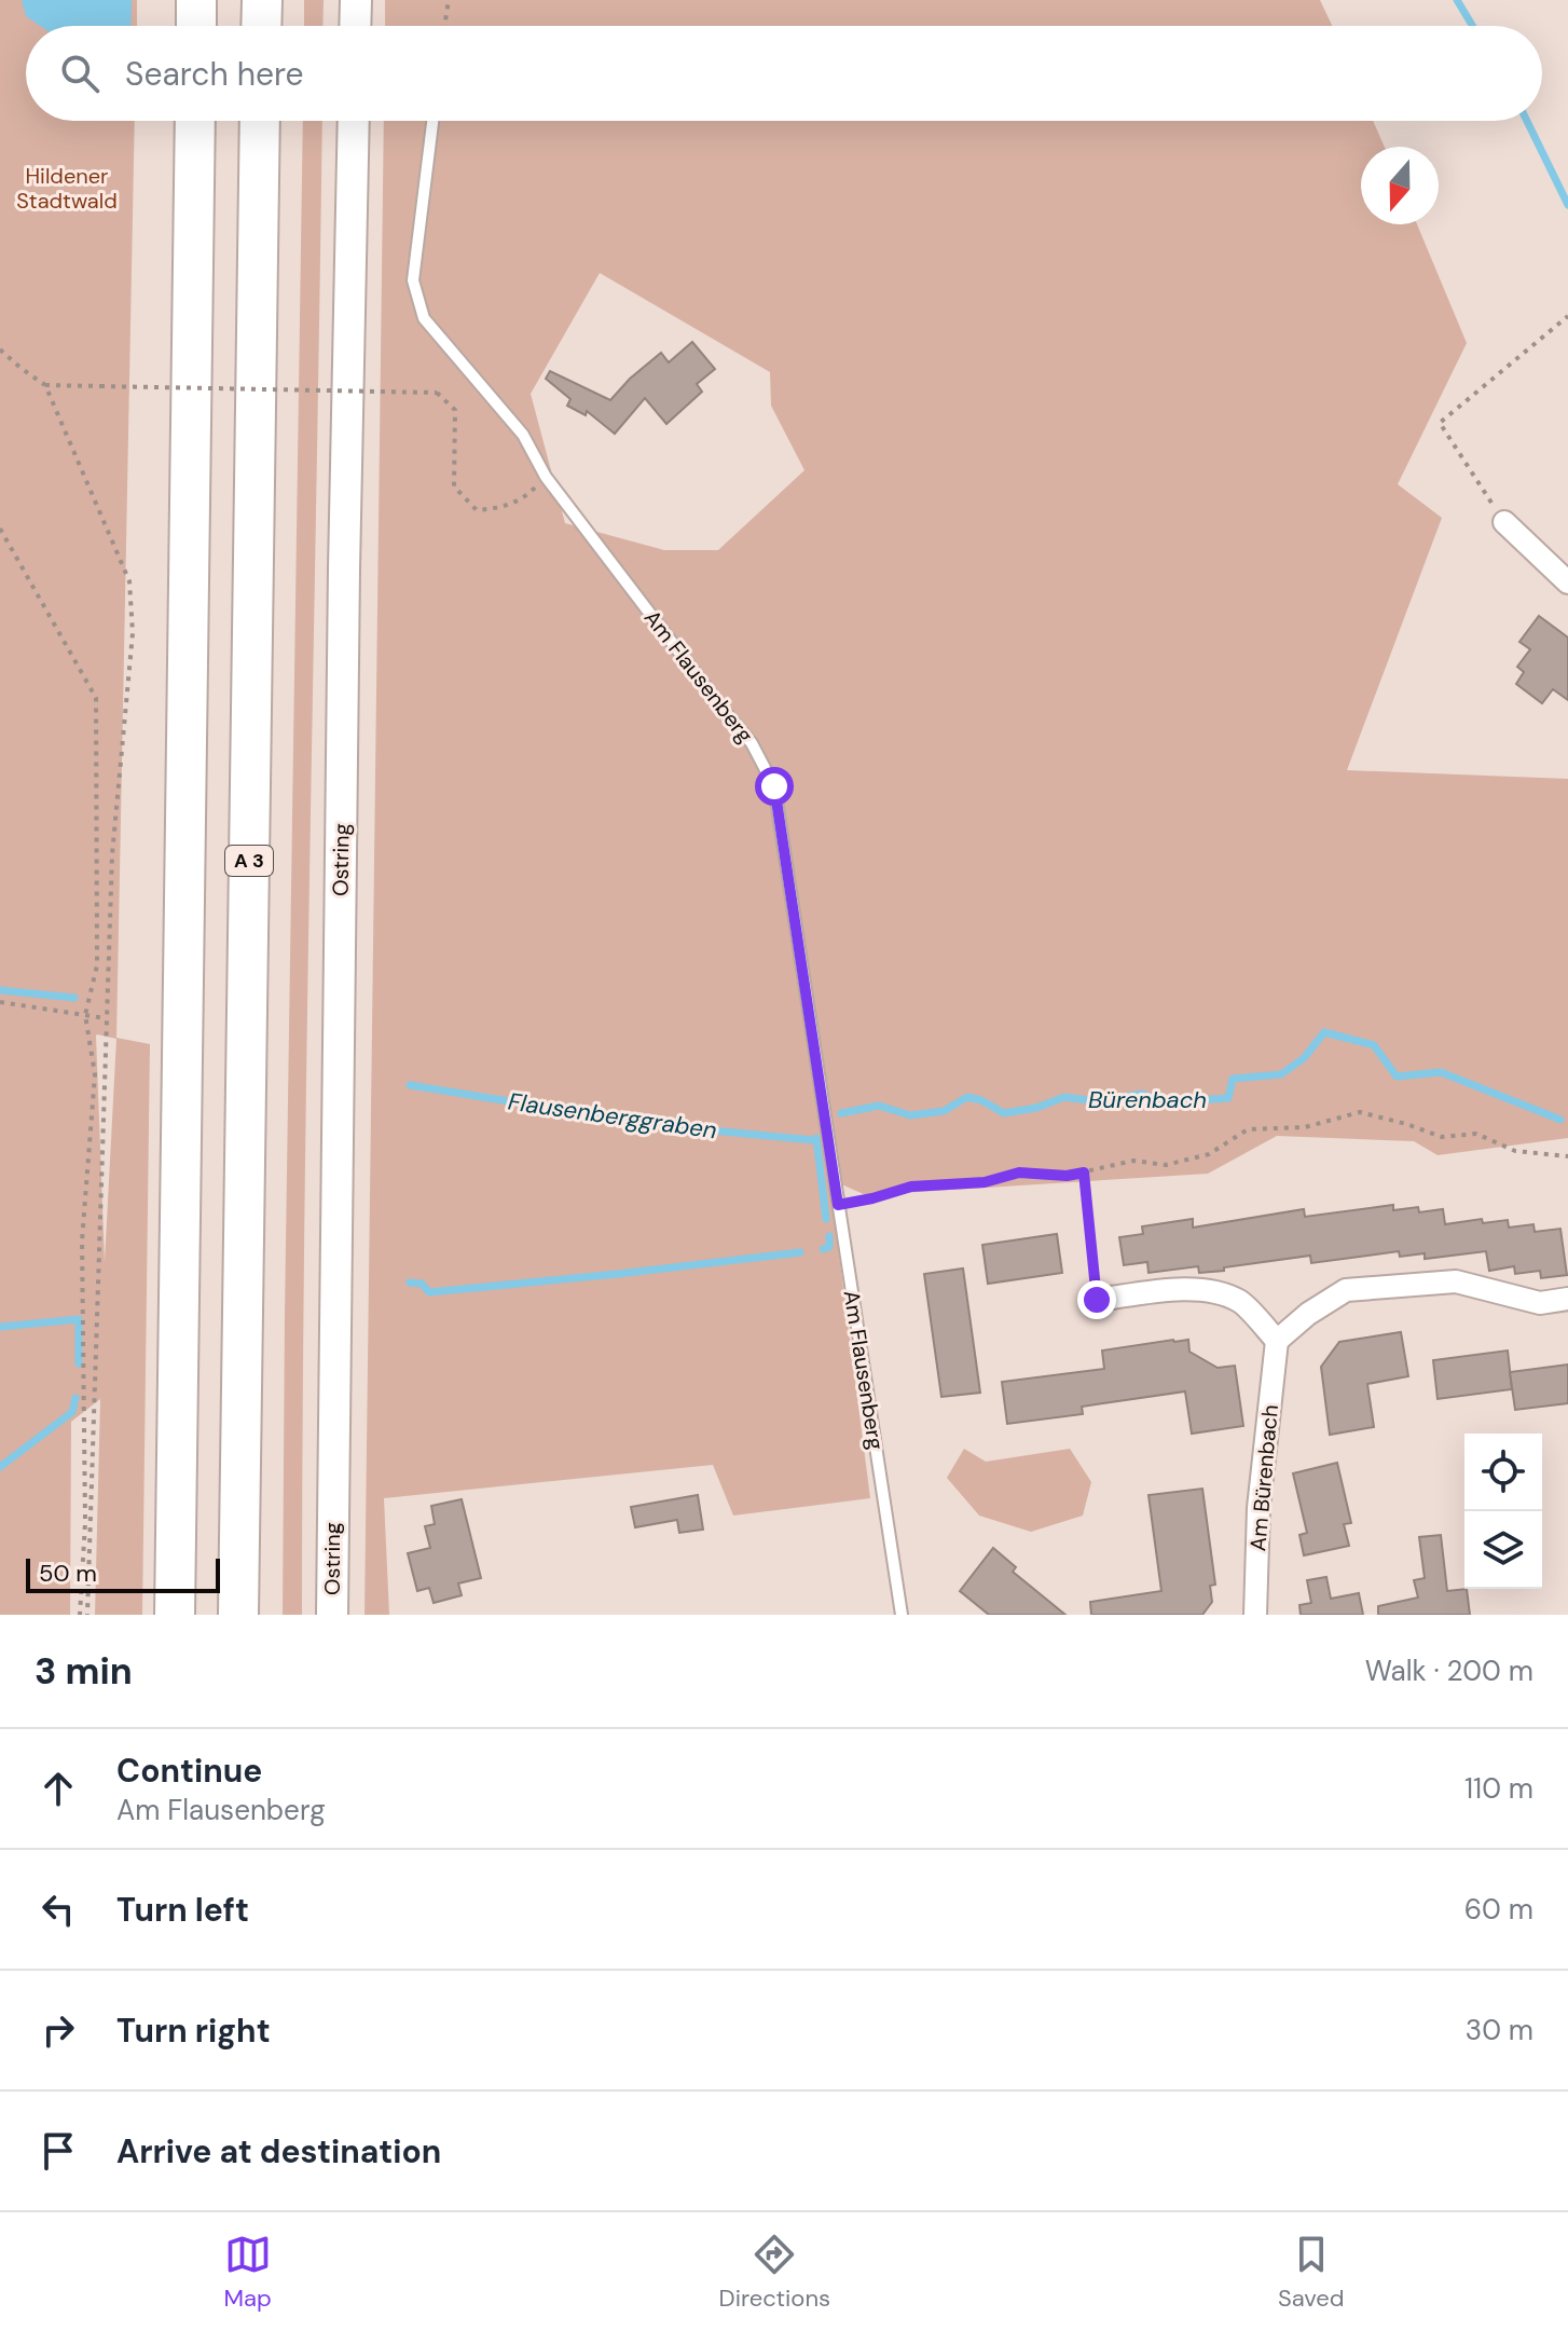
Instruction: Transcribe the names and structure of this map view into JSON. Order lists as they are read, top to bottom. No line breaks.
{"streets":{"highway":["A 3"],"main road":["Ostring"],"street":["Am Bürenbach"],"lane":["Am Flausenberg"]},"water":["Bürenbach","Flausenberggraben"],"parks":["Hildener Stadtwald"],"scale_bar":"50 m","north":"bottom","page":{"search":"Search here","scale":"50 m","heading":["3 min","Walk · 200 m"],"list":[["Continue","Am Flausenberg","110 m"],["Turn left","60 m"],["Turn right","30 m"],"Arrive at destination"],"nav":["Map","Directions","Saved"]}}
